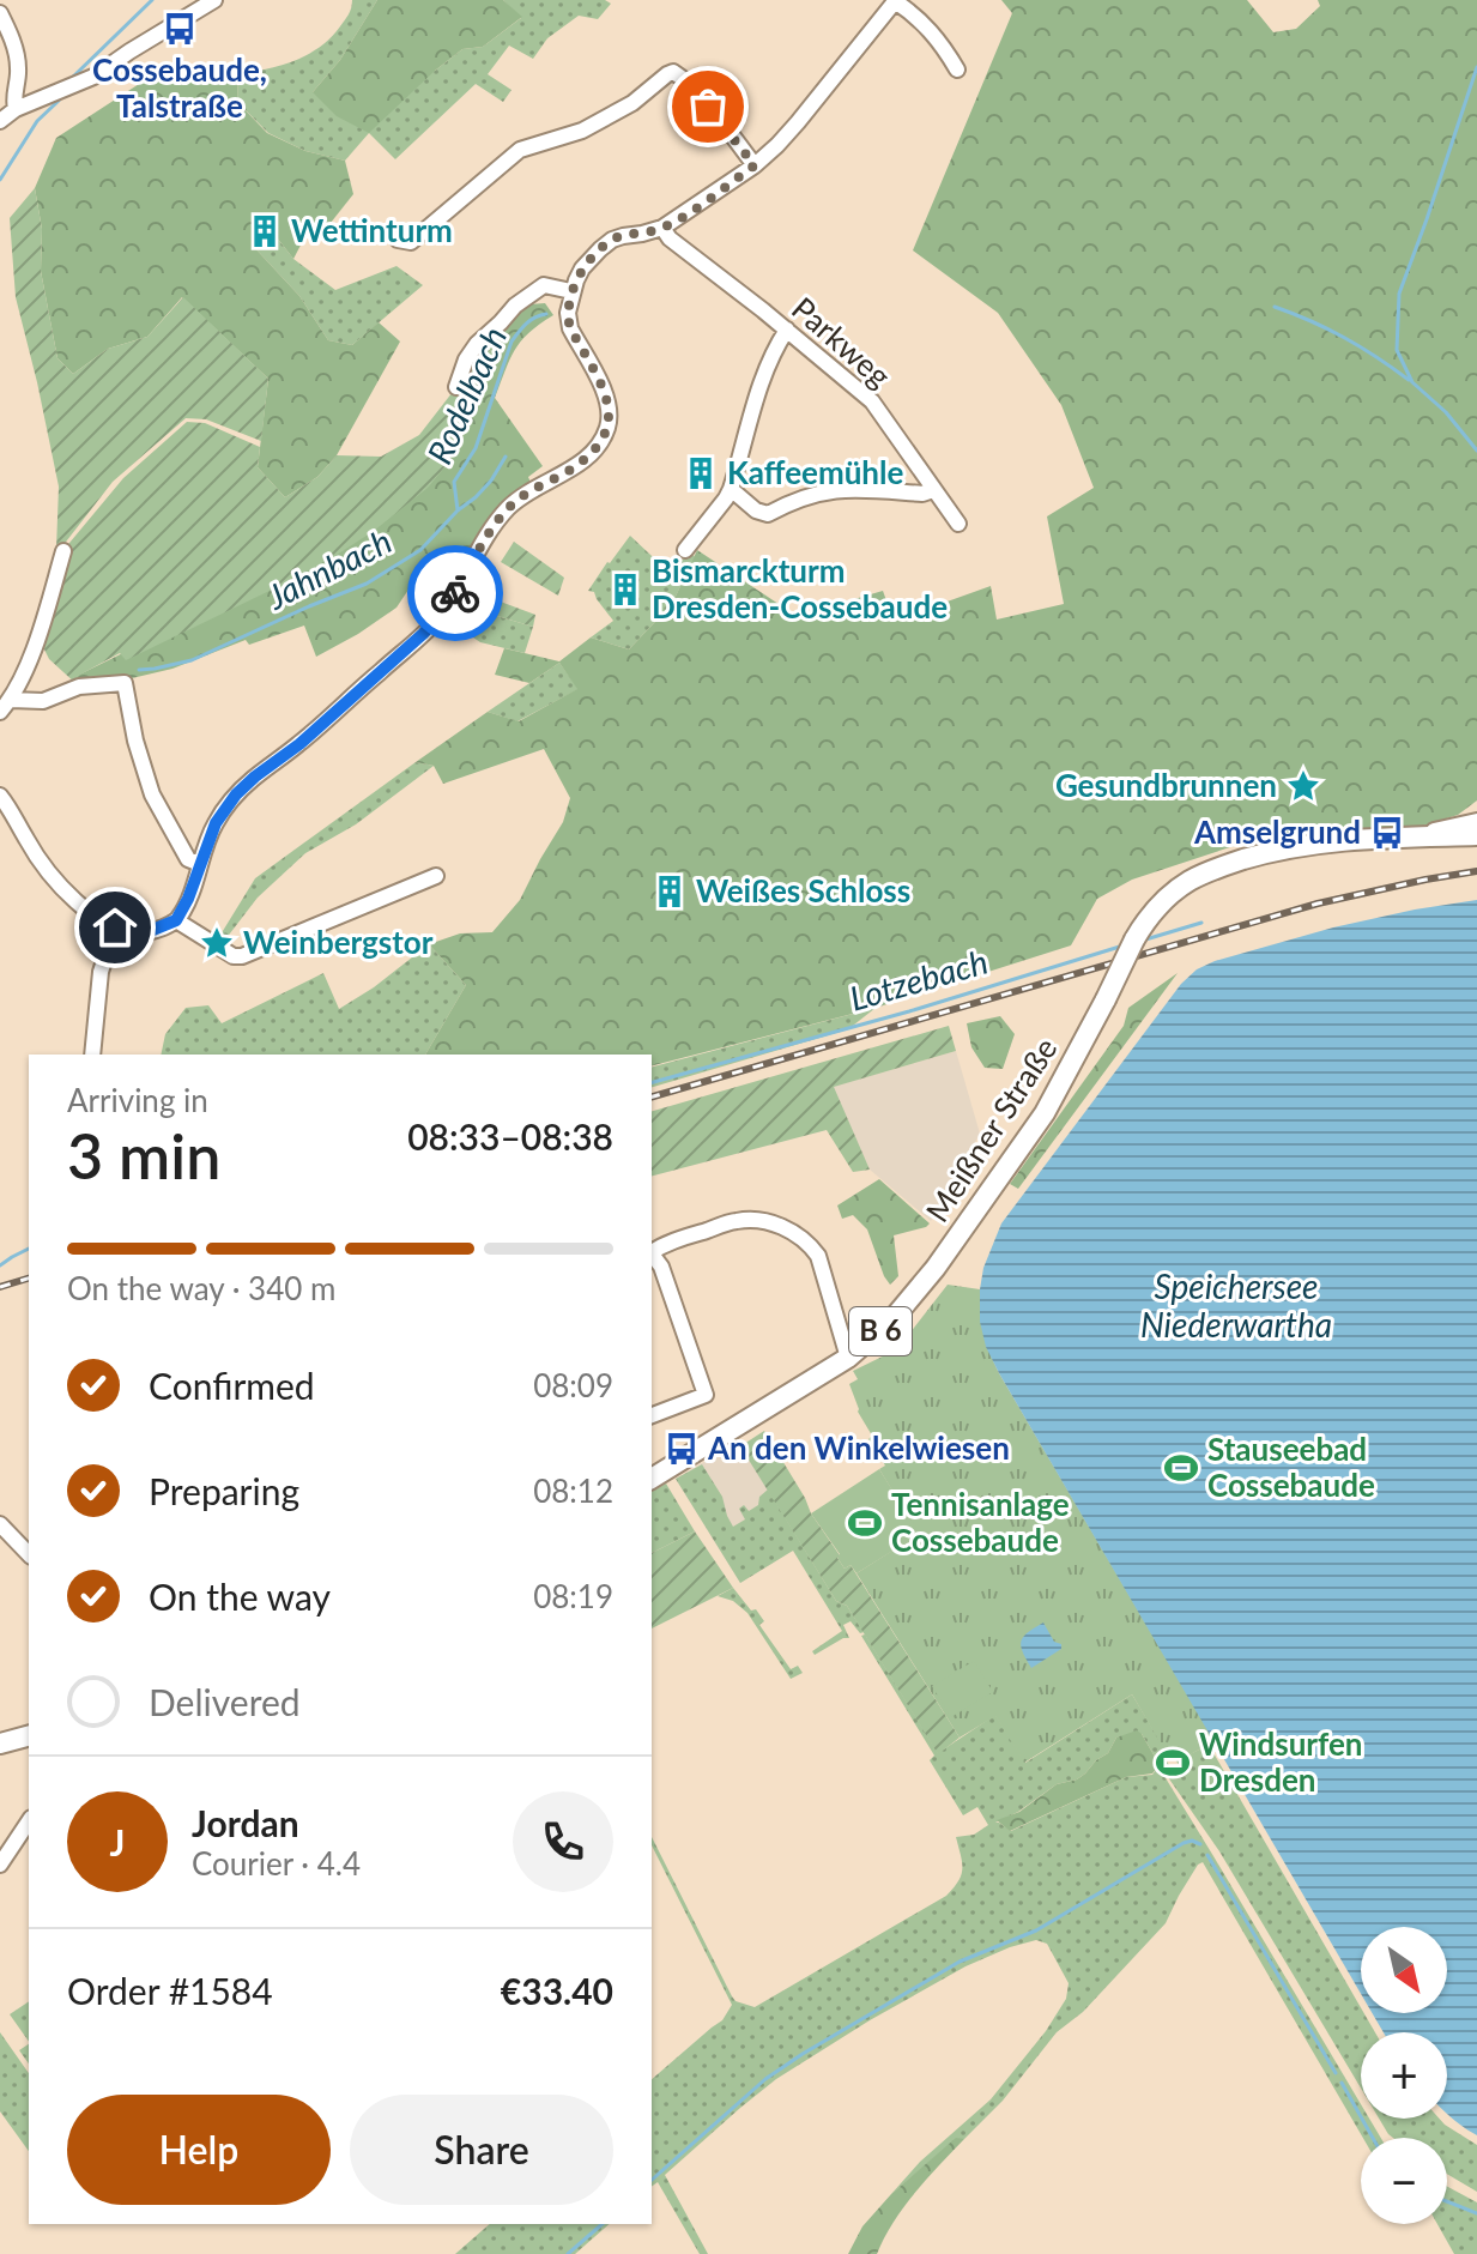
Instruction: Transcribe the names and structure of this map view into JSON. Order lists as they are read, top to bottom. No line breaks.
{"streets":{"main road":["Meißner Straße","B 6"],"street":["Parkweg"]},"crossings":[["Meißner Straße","B 6"]],"water":["Rodelbach","Jahnbach","Lotzebach","Speichersee Niederwartha"],"places":{"bus stop":["Cossebaude, Talstraße","Amselgrund","An den Winkelwiesen"],"building":["Wettinturm","Kaffeemühle","Bismarckturm Dresden-Cossebaude","Weißes Schloss"],"place":["Gesundbrunnen","Weinbergstor"],"sports":["Stauseebad Cossebaude","Tennisanlage Cossebaude","Windsurfen Dresden"]},"north":"bottom right","page":{"heading":["3 min","Arriving in","08:33–08:38"],"panel":["Jordan","Courier · 4.4","Order #1584","€33.40"],"bar":"On the way · 340 m","list":[["Confirmed","08:09"],["Preparing","08:12"],["On the way","08:19"],"Delivered"],"round":"J","map_buttons":["+","−"],"buttons":["Help","Share"]}}
